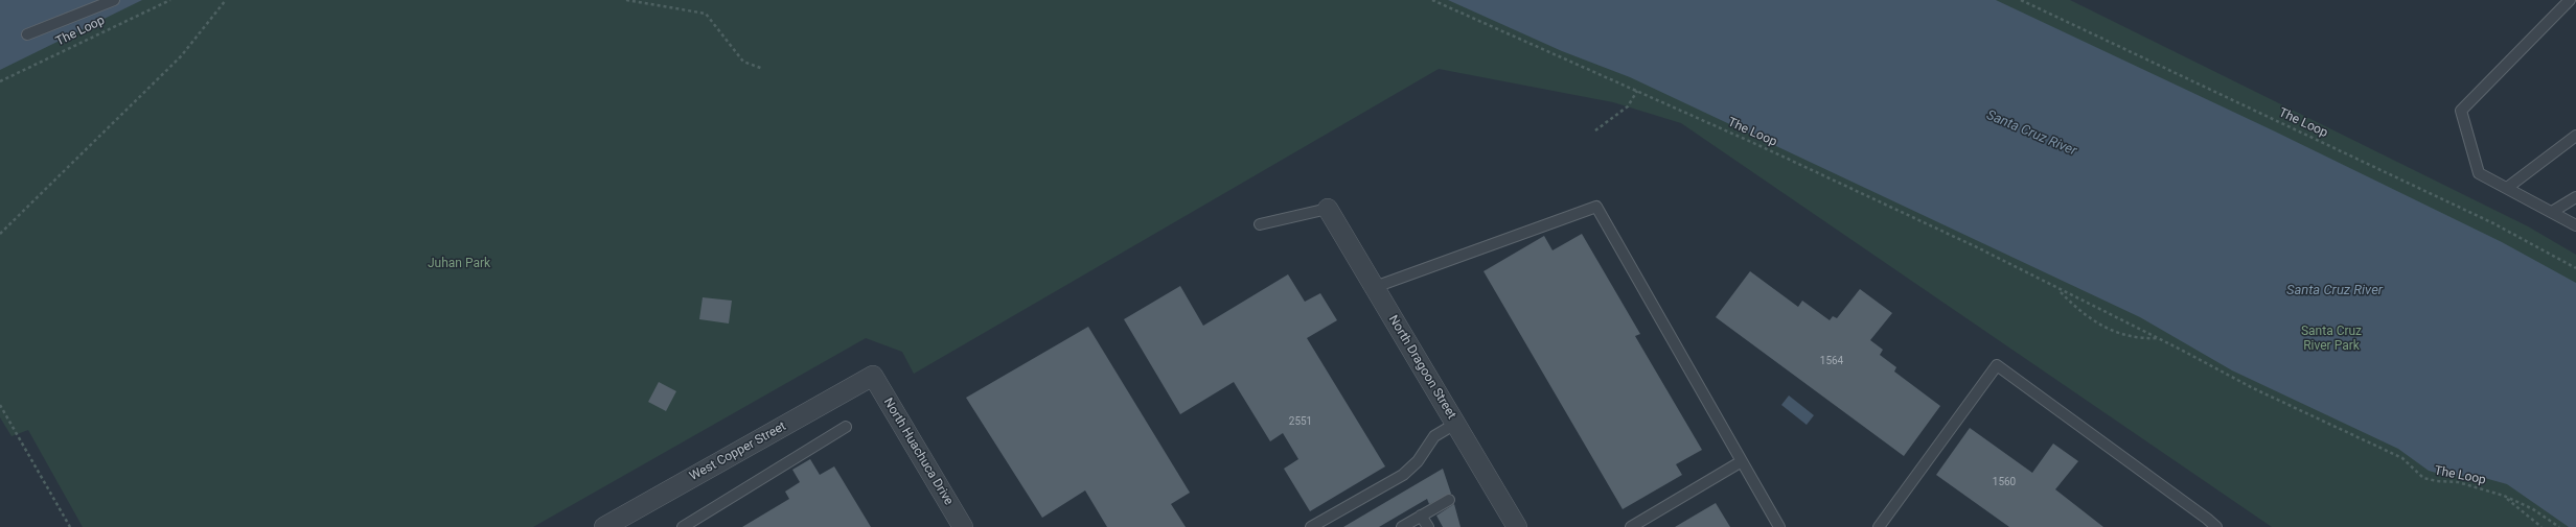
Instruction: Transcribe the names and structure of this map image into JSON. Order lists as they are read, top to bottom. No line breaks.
{"streets":{"street":["North Dragoon Street","West Copper Street","North Huachuca Drive"],"path":["The Loop"]},"crossings":[["West Copper Street","North Huachuca Drive"]],"water":["Santa Cruz River"],"parks":["Juhan Park","Santa Cruz River Park"],"house_numbers":["1564","2551","1560"]}
